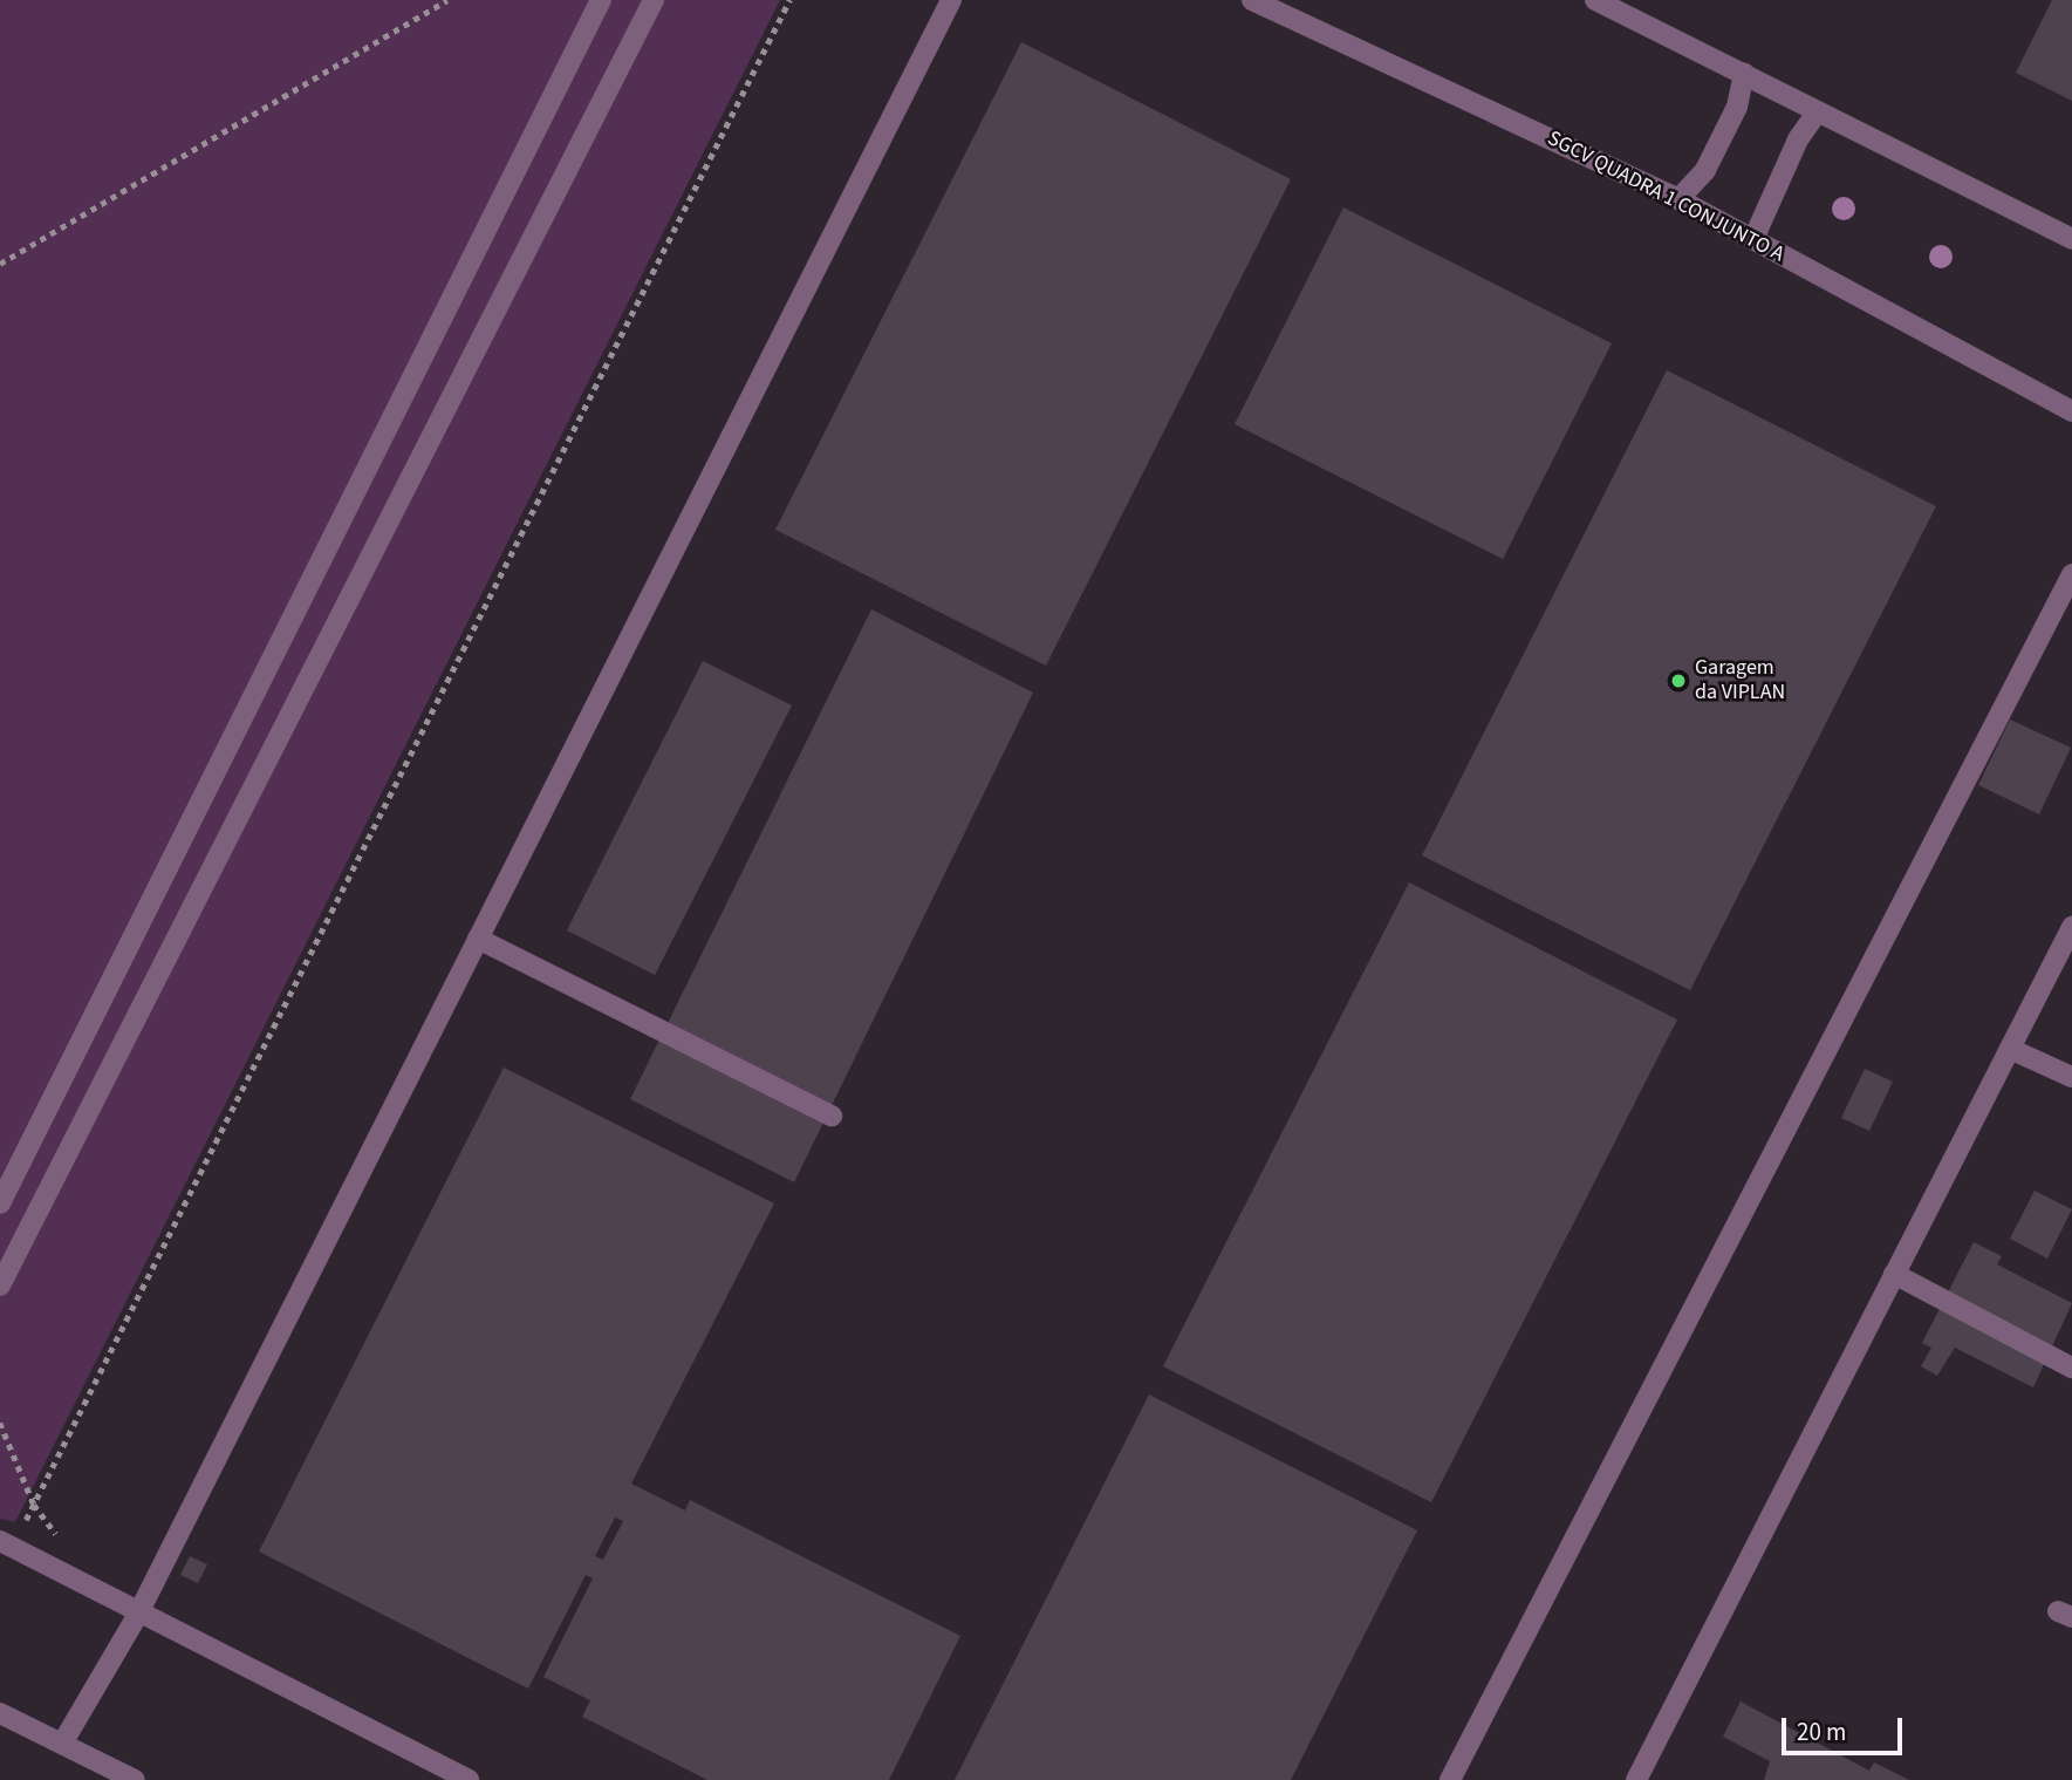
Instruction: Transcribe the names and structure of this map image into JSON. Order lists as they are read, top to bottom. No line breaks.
{"streets":{"street":["SGCV QUADRA 1 CONJUNTO A"]},"places":["Garagem da VIPLAN"],"scale_bar":"20 m"}
